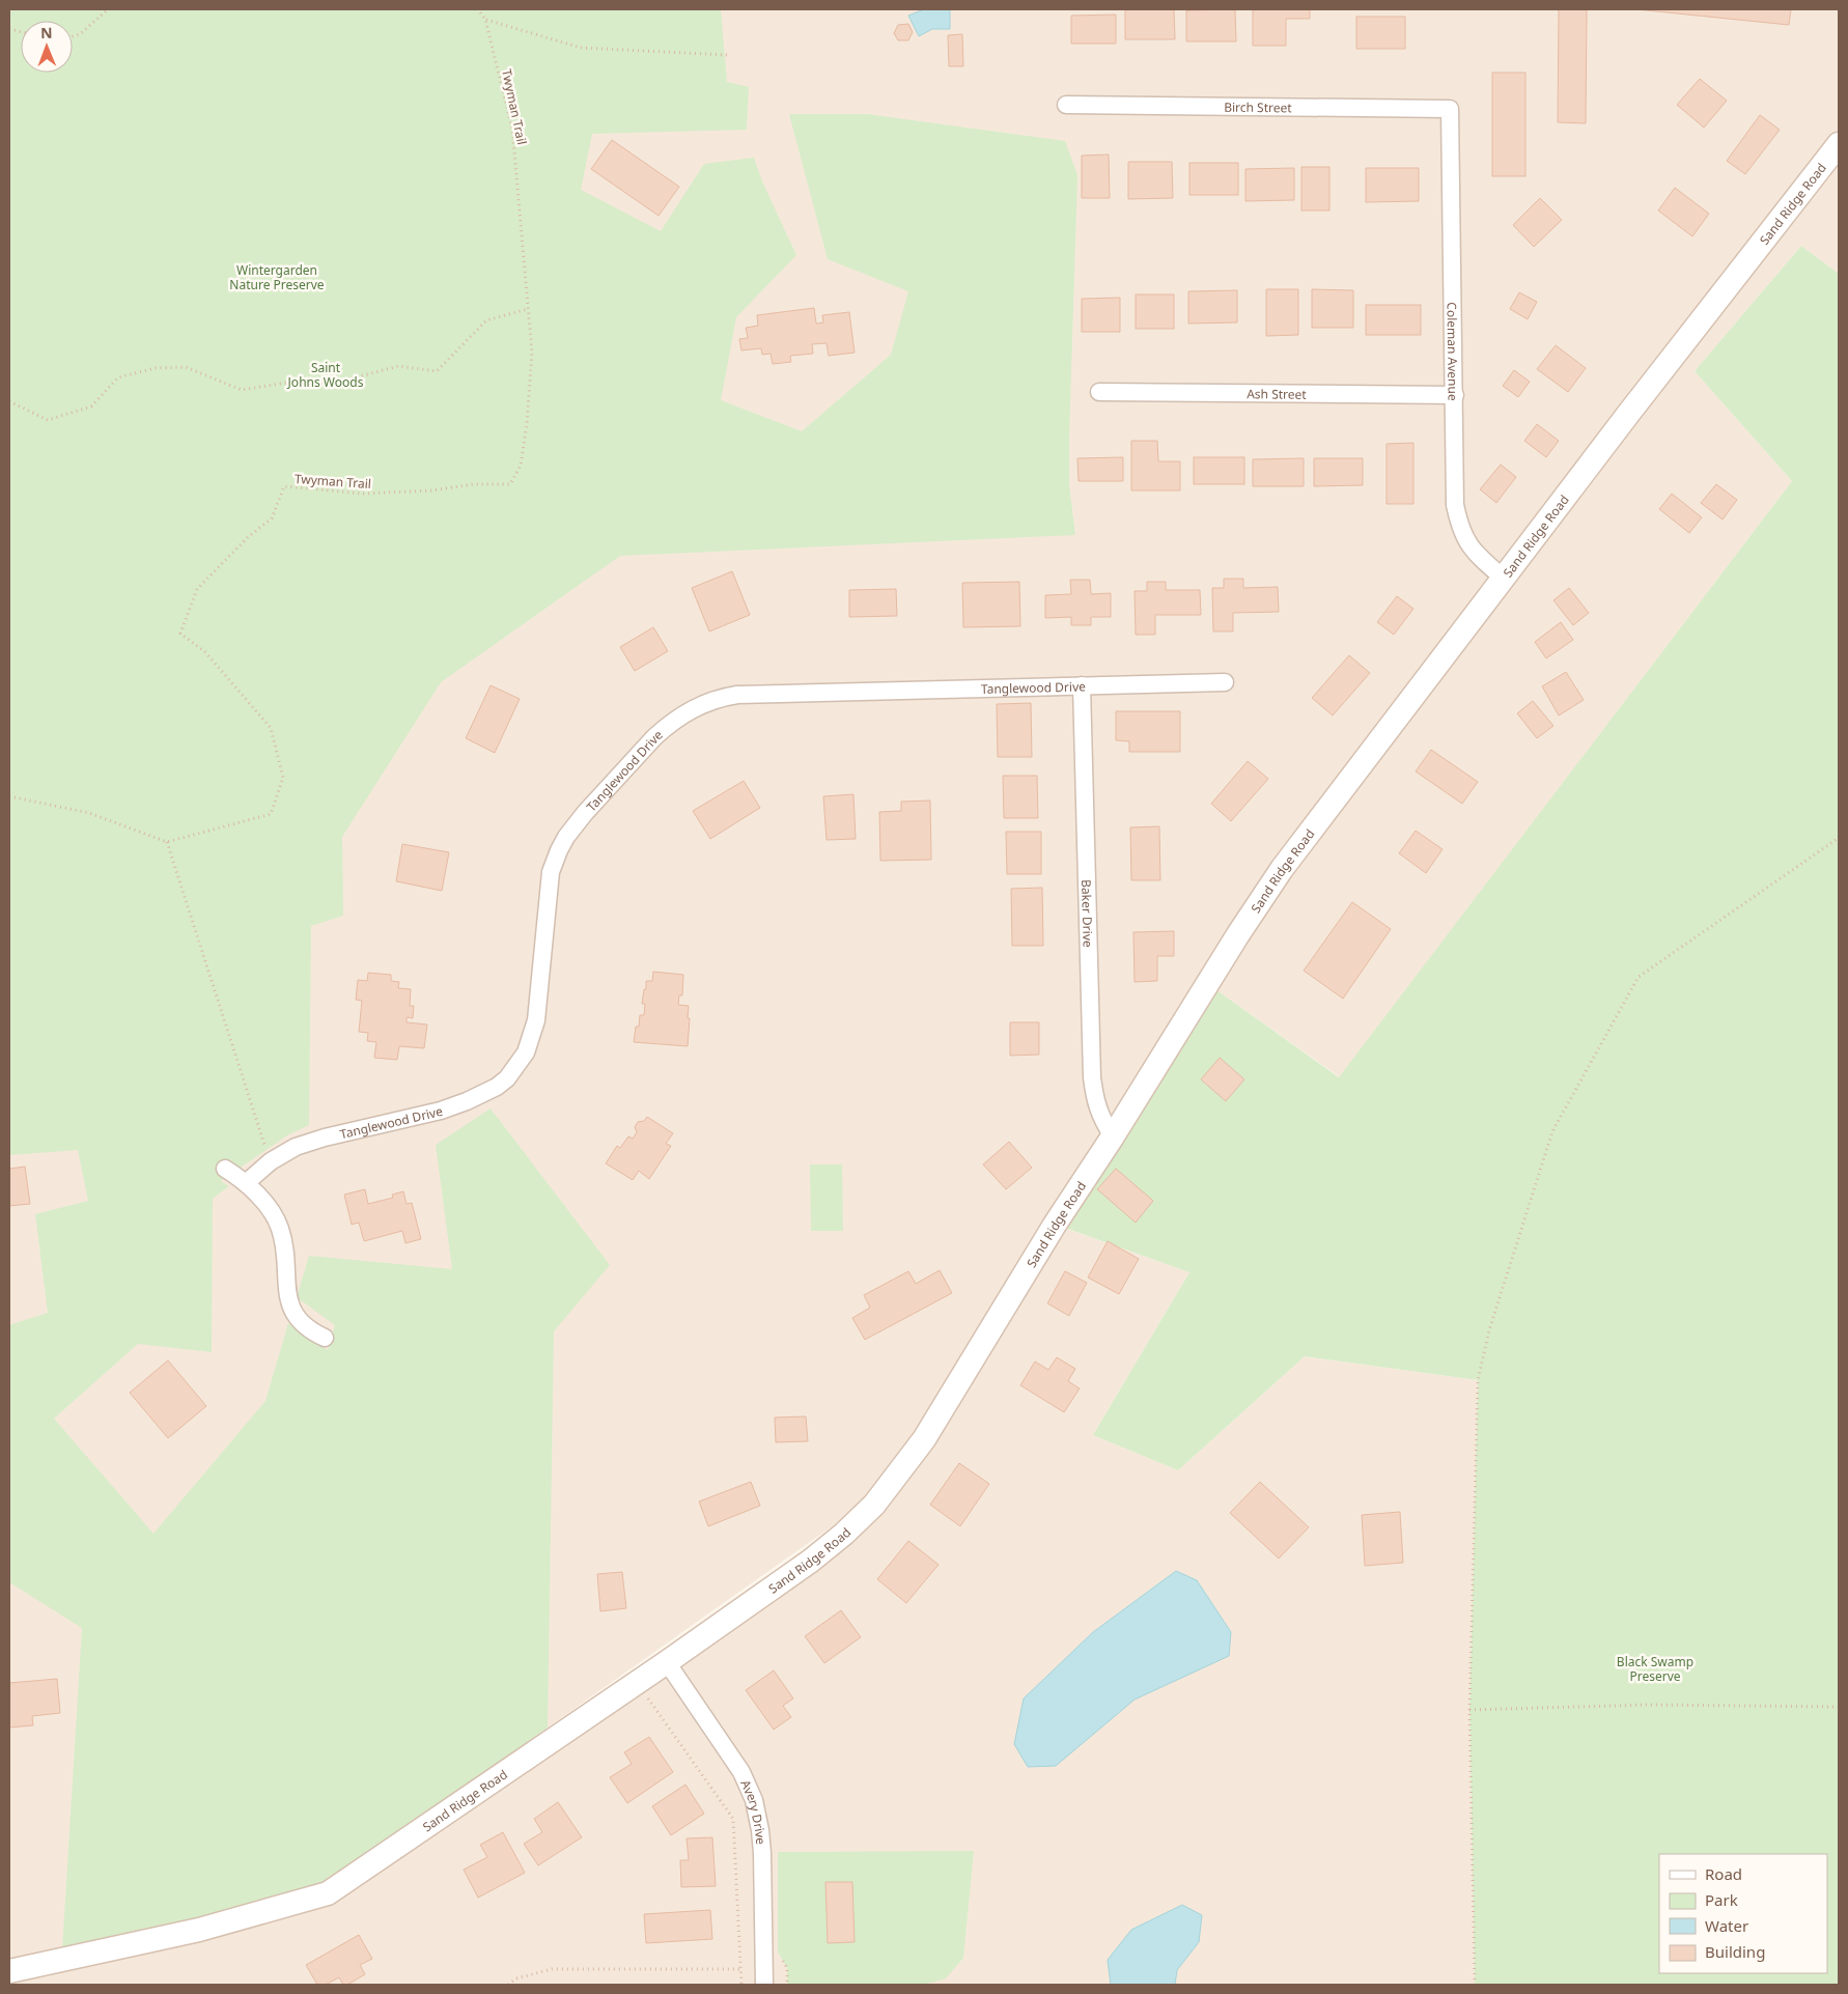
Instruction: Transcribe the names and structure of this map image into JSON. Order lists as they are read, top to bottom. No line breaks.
{"streets":{"street":["Birch Street","Sand Ridge Road","Coleman Avenue","Ash Street","Tanglewood Drive","Baker Drive","Avery Drive"],"path":["Twyman Trail"]},"crossings":[["Birch Street","Coleman Avenue"],["Sand Ridge Road","Coleman Avenue"],["Sand Ridge Road","Baker Drive"],["Sand Ridge Road","Avery Drive"],["Coleman Avenue","Ash Street"],["Tanglewood Drive","Baker Drive"]],"parks":["Wintergarden Nature Preserve","Saint Johns Woods","Black Swamp Preserve"],"legend":["Road","Park","Water","Building"],"north":"top"}
